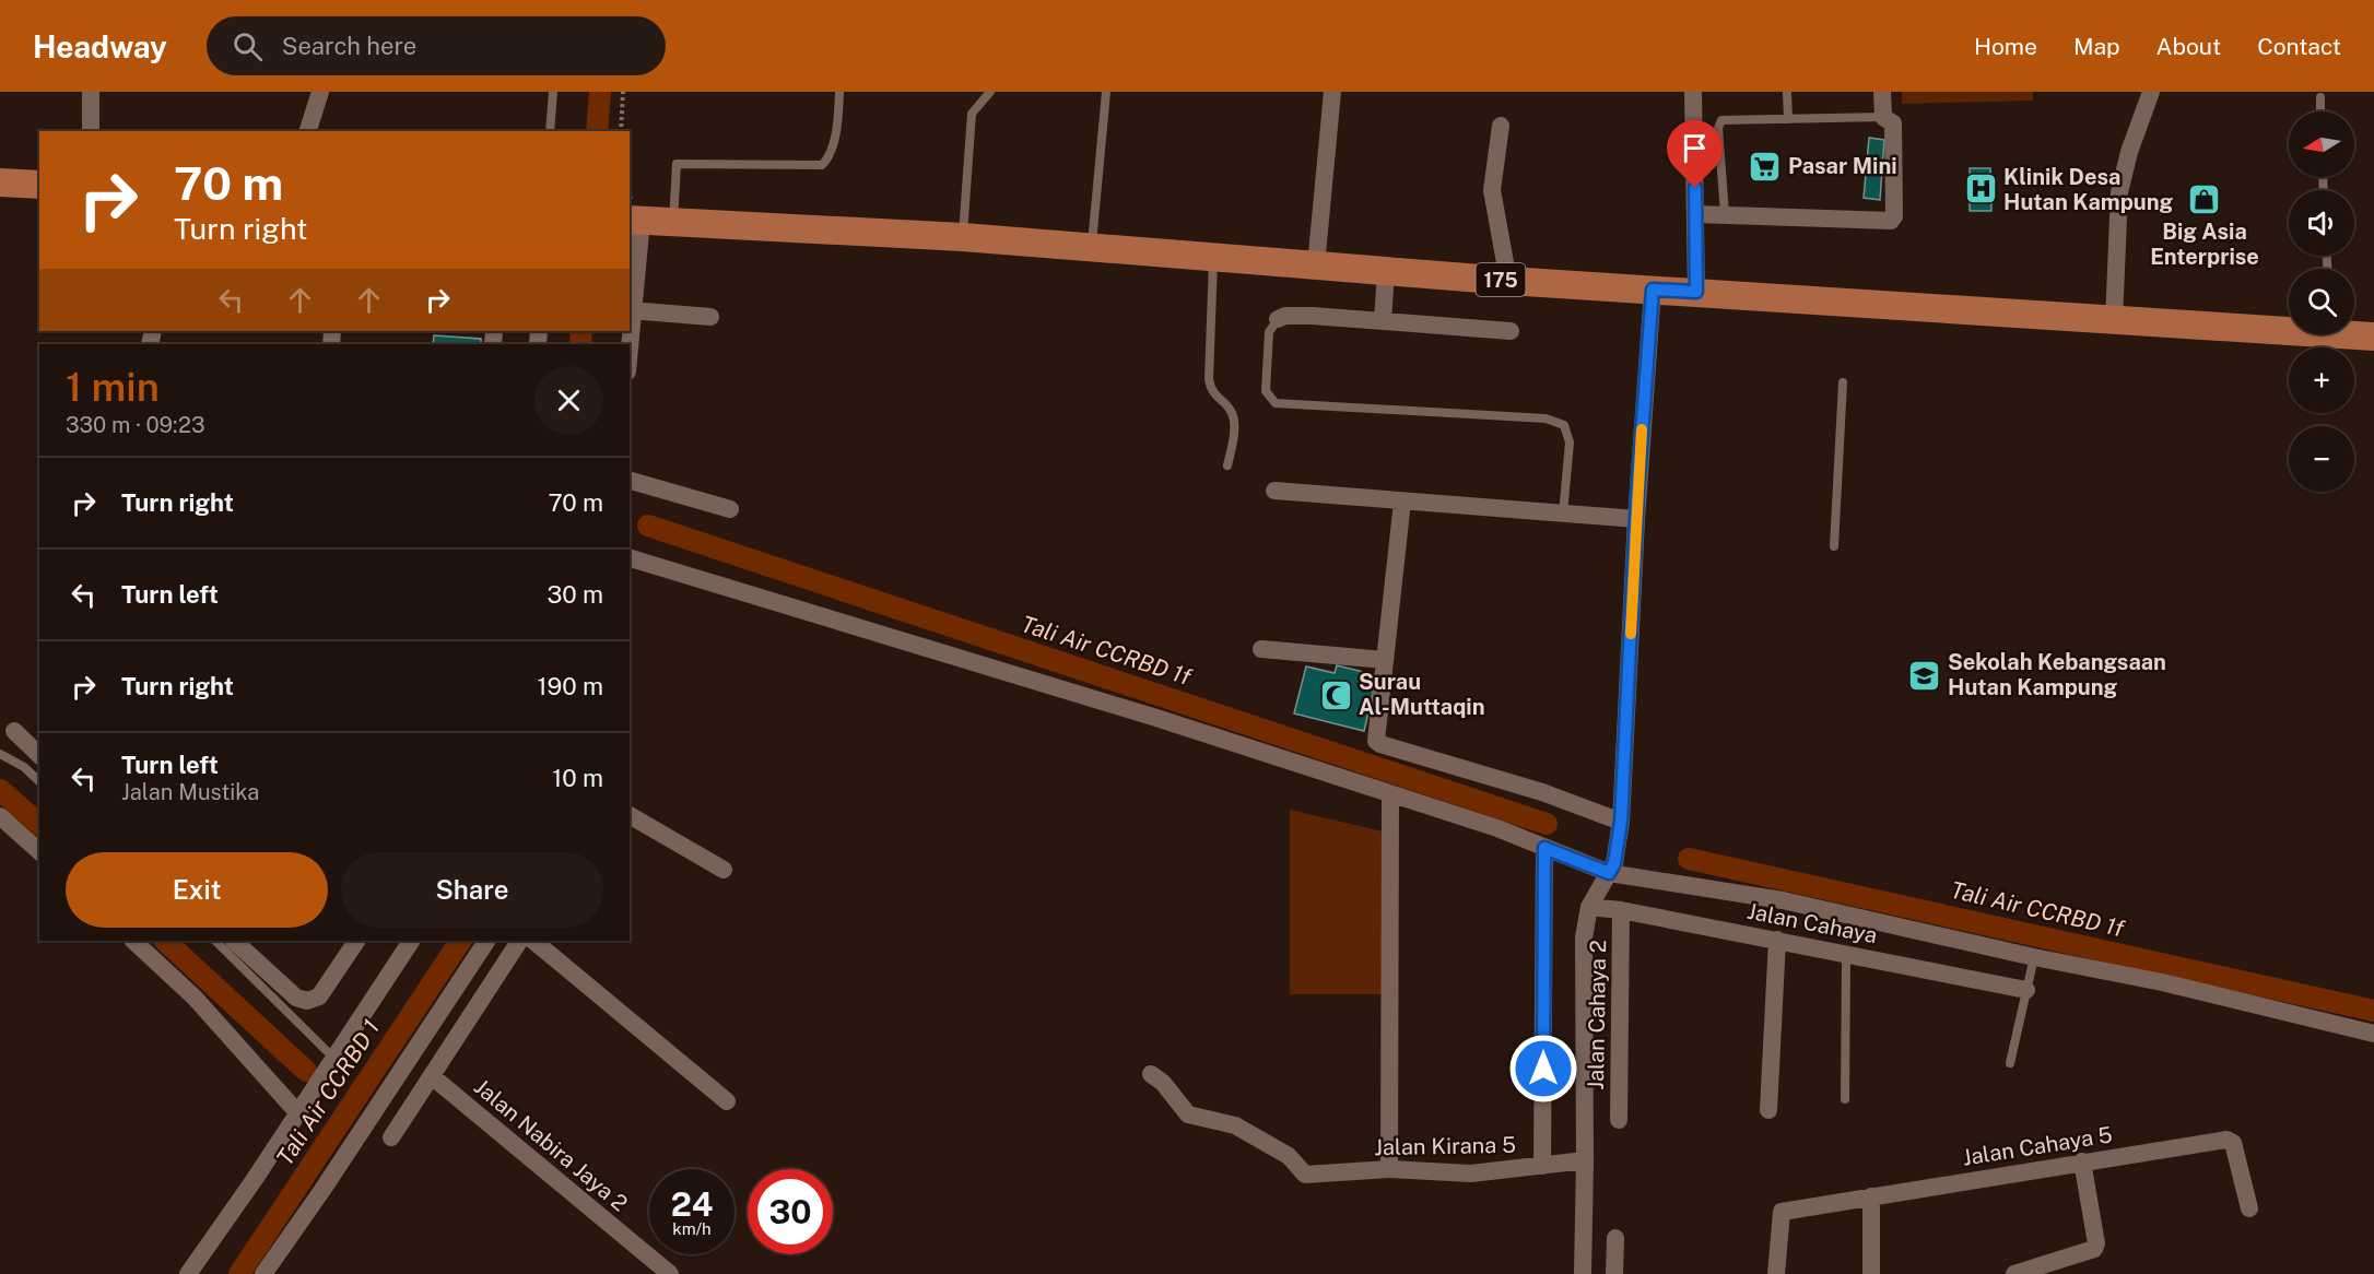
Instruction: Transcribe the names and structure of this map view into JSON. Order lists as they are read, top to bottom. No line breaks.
{"streets":{"main road":["175"],"street":["Jalan Cahaya","Jalan Cahaya 2","Jalan Nabira Jaya 2","Jalan Kirana 5","Jalan Cahaya 5"]},"crossings":[["Jalan Cahaya","Jalan Cahaya 2"]],"water":["Tali Air CCRBD 1f","Tali Air CCRBD 1"],"places":{"supermarket":["Pasar Mini"],"hospital":["Klinik Desa Hutan Kampung"],"shop":["Big Asia Enterprise"],"school or university":["Sekolah Kebangsaan Hutan Kampung"],"mosque":["Surau Al-Muttaqin"]},"north":"left","page":{"header":"Headway","search":"Search here","nav":["Home","Map","About","Contact"],"map_buttons":["+","−"],"turn":["70 m","Turn right"],"heading":["1 min","330 m · 09:23"],"list":[{"name":"Turn right","value":"70 m"},{"name":"Turn left","value":"30 m"},{"name":"Turn right","value":"190 m"},{"name":"Turn left","note":"Jalan Mustika","value":"10 m"}],"buttons":["Exit","Share"],"speed":"24 km/h","limit":"30"}}
